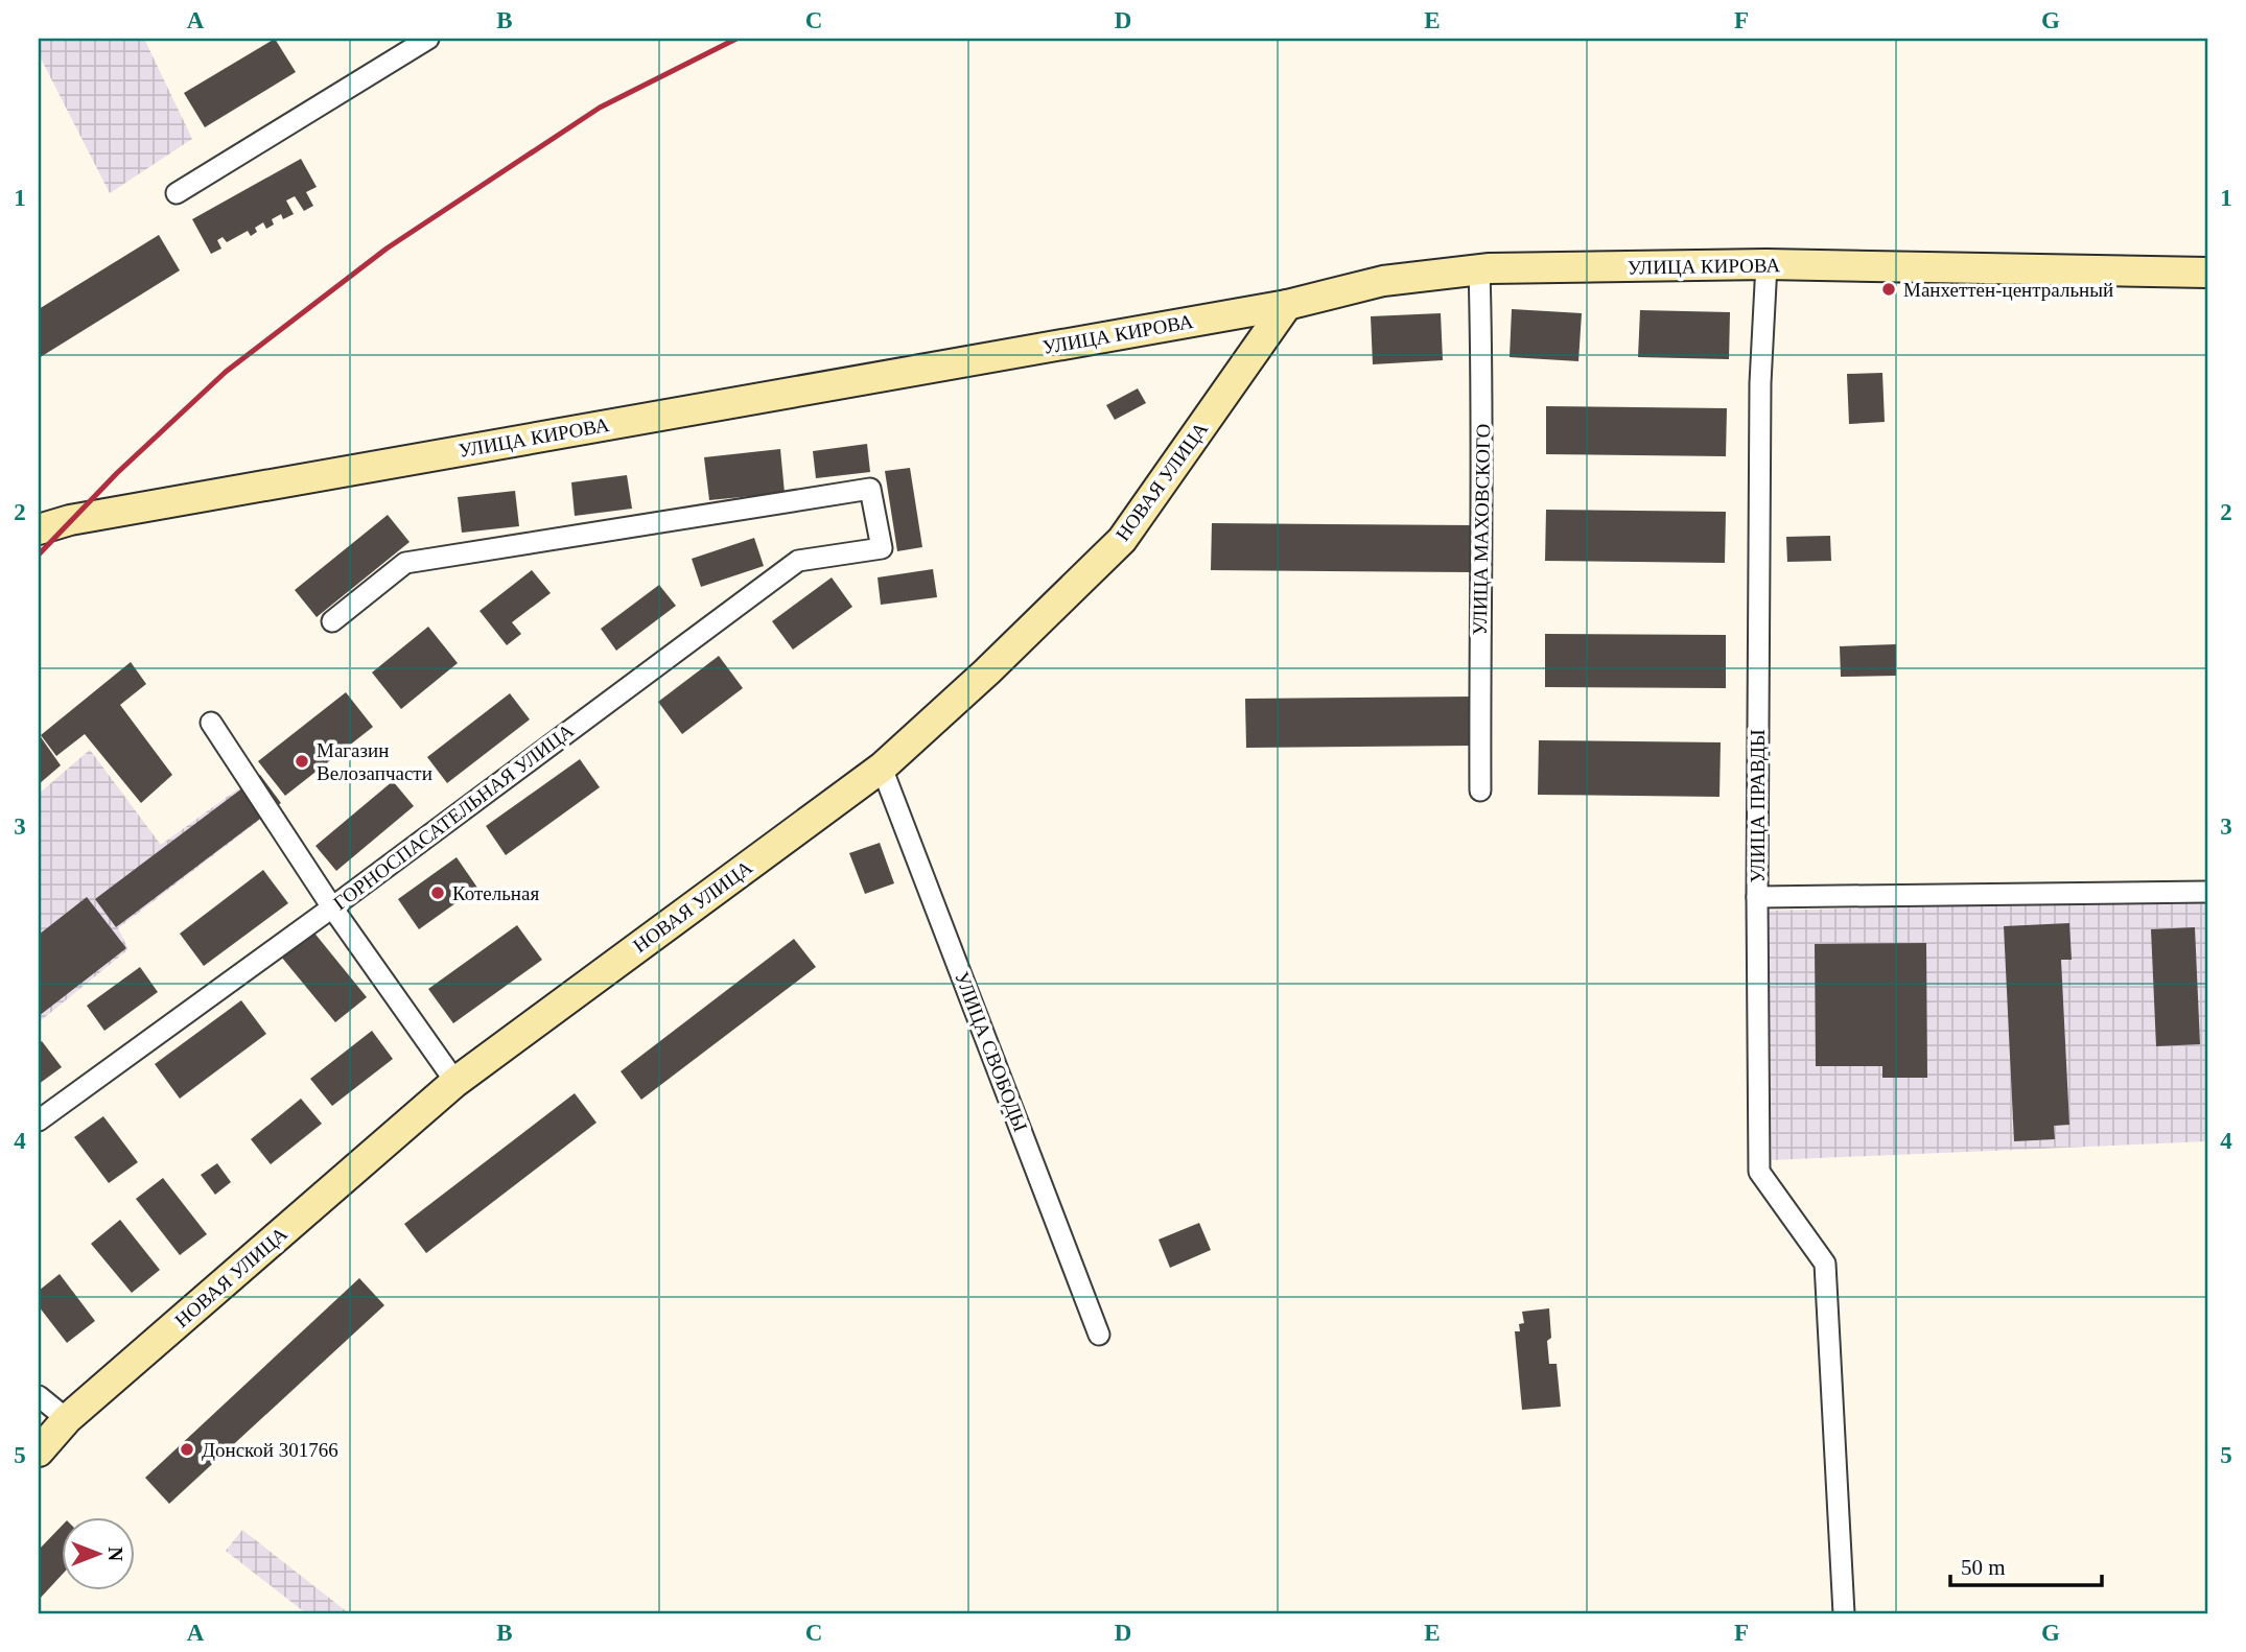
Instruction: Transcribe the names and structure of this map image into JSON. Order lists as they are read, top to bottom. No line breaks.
{"streets":{"main road":["УЛИЦА КИРОВА","НОВАЯ УЛИЦА"],"street":["УЛИЦА МАХОВСКОГО","УЛИЦА ПРАВДЫ","ГОРНОСПАСАТЕЛЬНАЯ УЛИЦА","УЛИЦА СВОБОДЫ"]},"crossings":[["УЛИЦА КИРОВА","НОВАЯ УЛИЦА"],["УЛИЦА КИРОВА","УЛИЦА МАХОВСКОГО"],["УЛИЦА КИРОВА","УЛИЦА ПРАВДЫ"],["НОВАЯ УЛИЦА","УЛИЦА СВОБОДЫ"]],"places":["Манхеттен-центральный","Магазин Велозапчасти","Котельная","Донской 301766"],"scale_bar":"50 m","north":"right","grid":{"columns":["A","B","C","D","E","F","G"],"rows":["1","2","3","4","5"]}}
